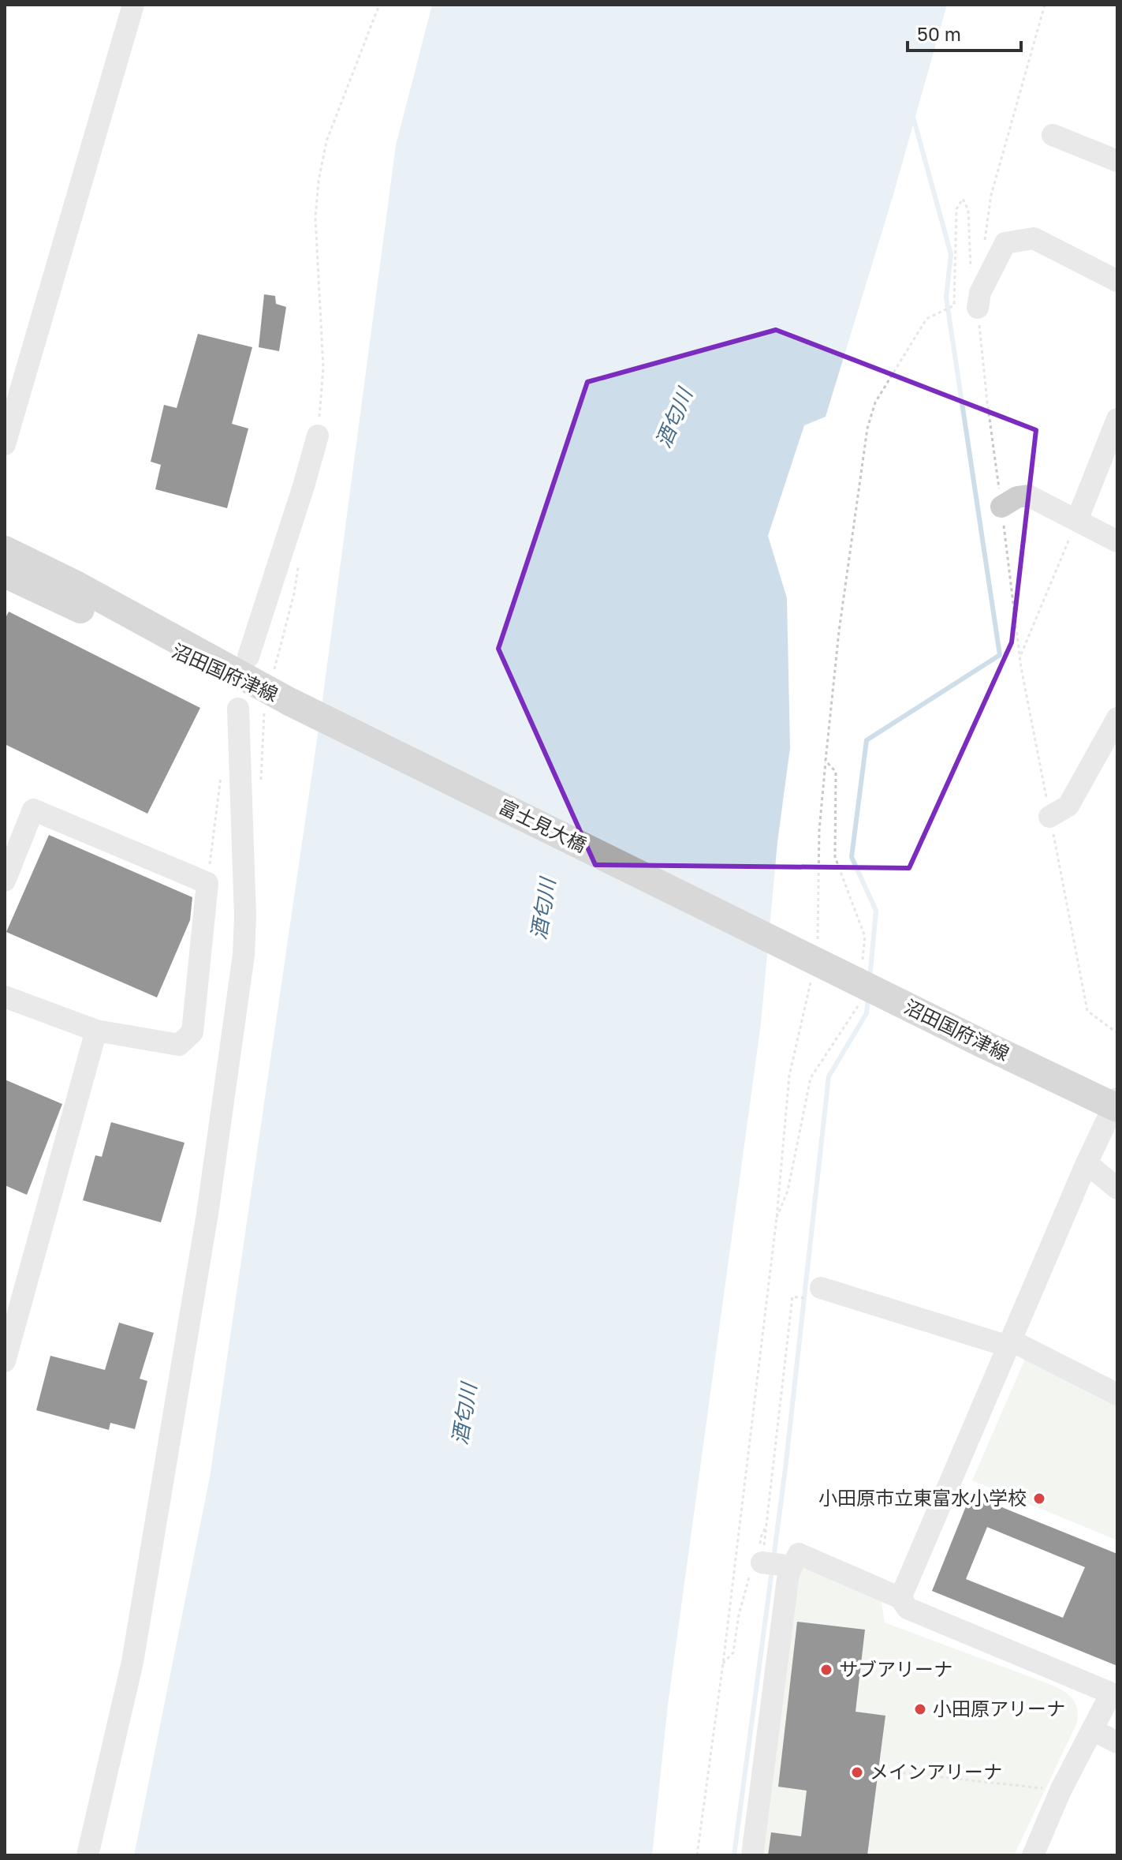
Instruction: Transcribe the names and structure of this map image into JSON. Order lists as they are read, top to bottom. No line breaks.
{"streets":{"main road":["沼田国府津線","富士見大橋"]},"crossings":[["沼田国府津線","富士見大橋"]],"water":["酒匂川"],"places":["小田原市立東富水小学校","サブアリーナ","小田原アリーナ","メインアリーナ"],"scale_bar":"50 m"}
